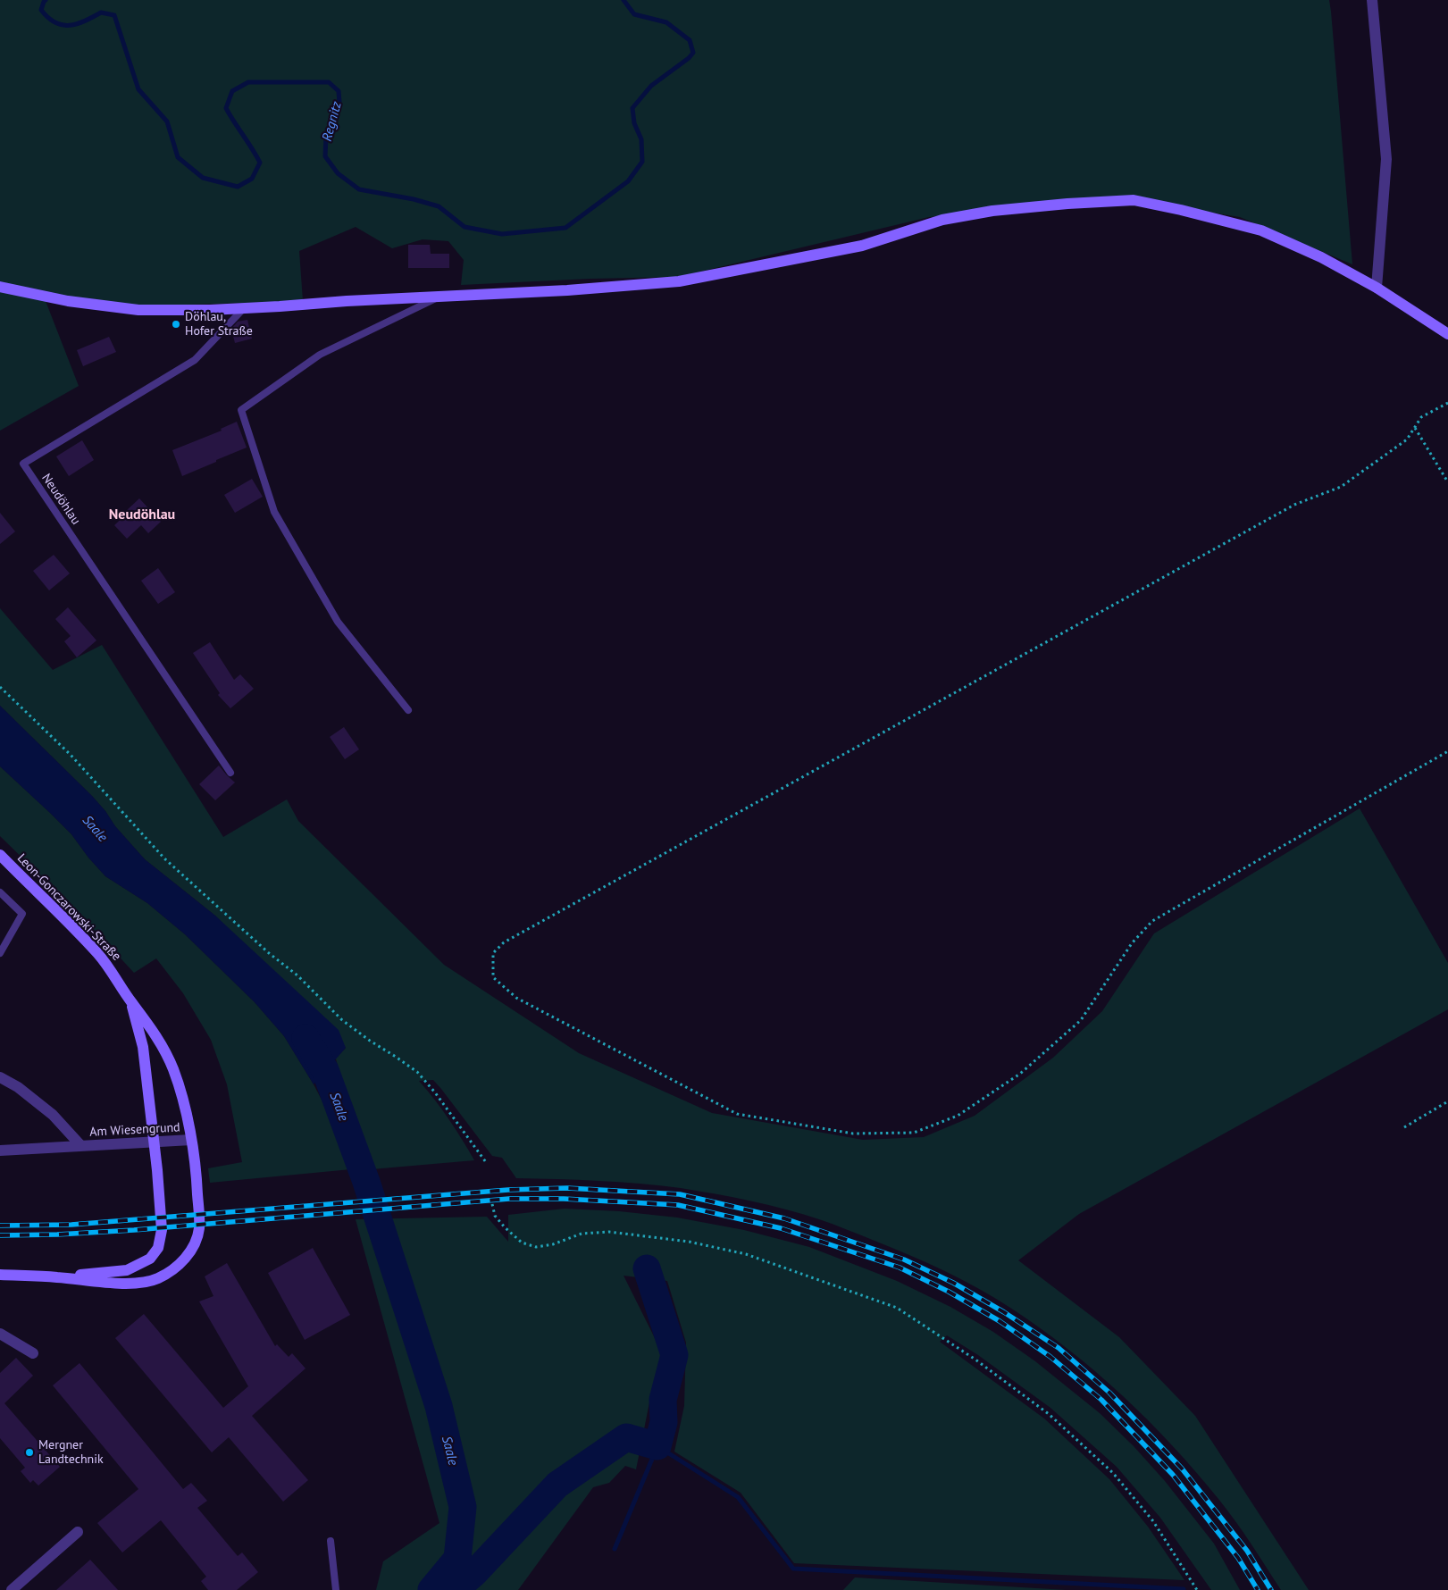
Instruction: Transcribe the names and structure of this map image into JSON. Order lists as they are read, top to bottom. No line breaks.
{"streets":{"street":["Leon-Gonczarowski-Straße","Am Wiesengrund"],"lane":["Neudöhlau"]},"crossings":[["Leon-Gonczarowski-Straße","Am Wiesengrund"]],"districts":["Neudöhlau"],"water":["Regnitz","Saale"],"places":["Döhlau, Hofer Straße","Mergner Landtechnik"]}
